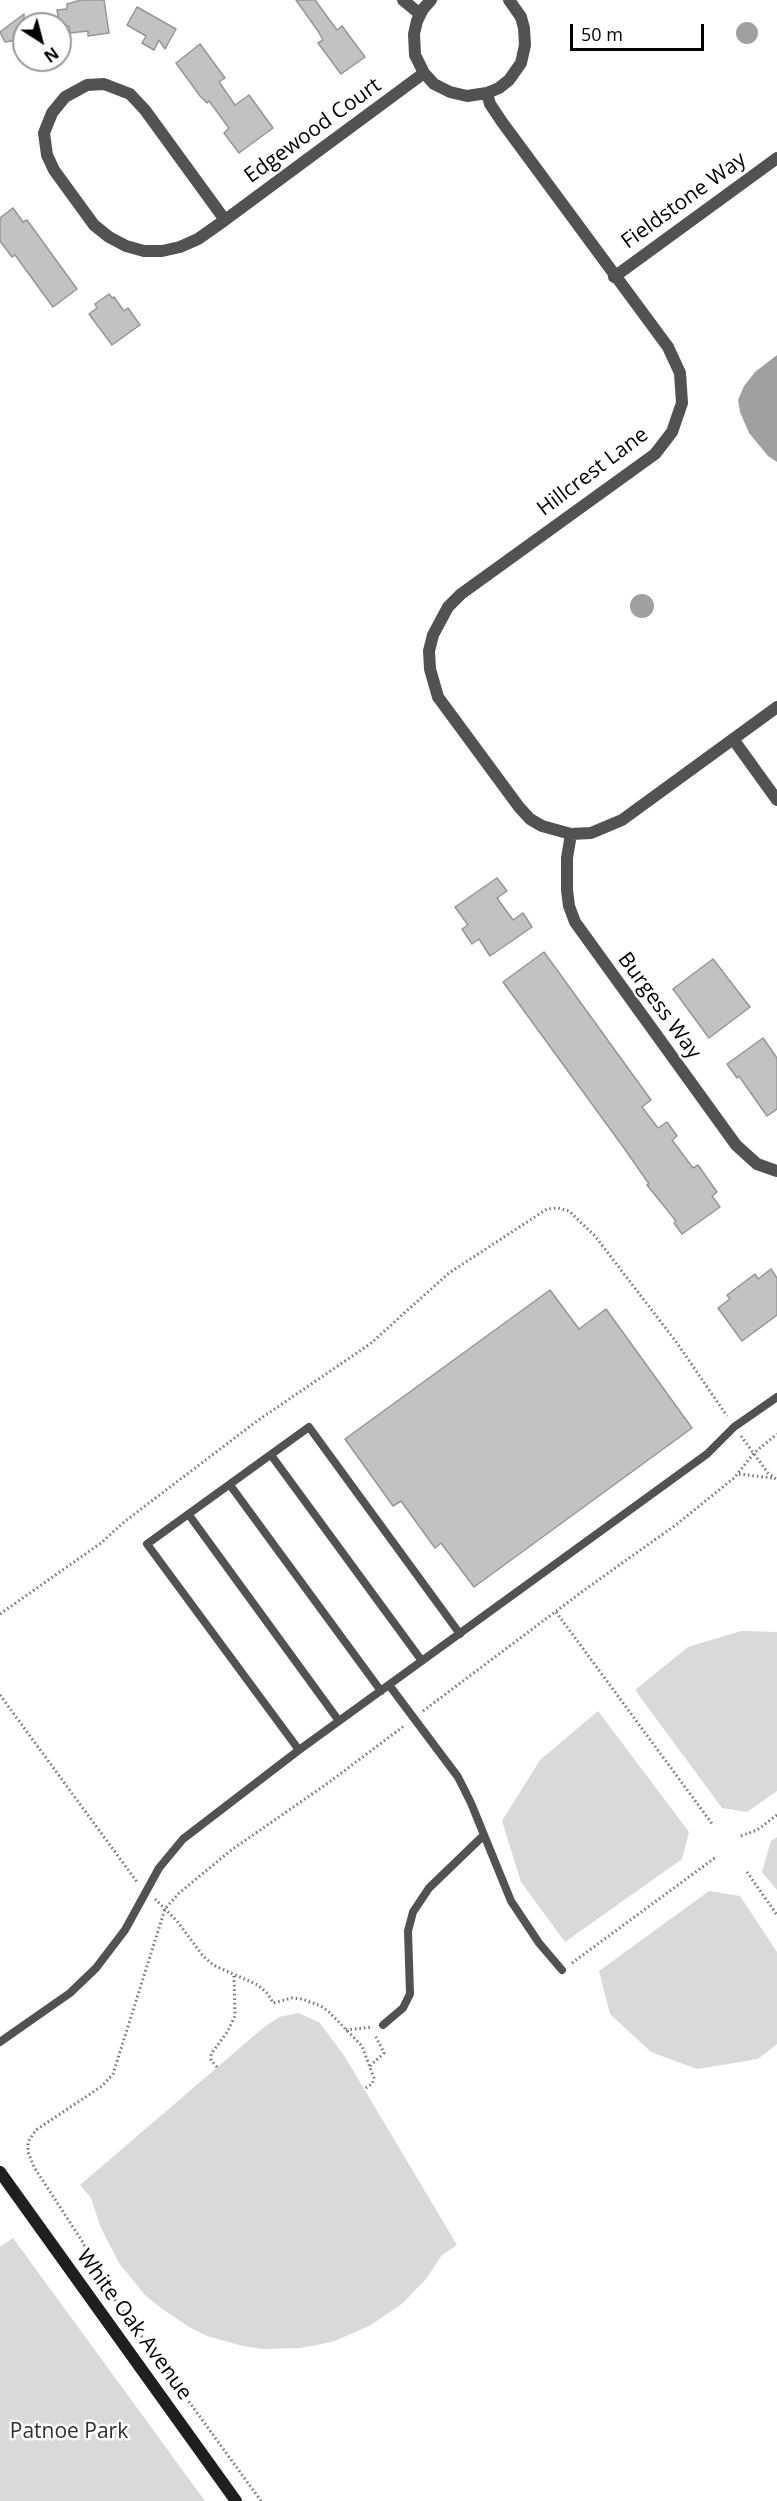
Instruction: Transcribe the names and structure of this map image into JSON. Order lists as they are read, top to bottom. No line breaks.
{"streets":{"street":["Edgewood Court","Fieldstone Way","Hillcrest Lane","Burgess Way","White Oak Avenue"]},"crossings":[["Fieldstone Way","Hillcrest Lane"],["Hillcrest Lane","Burgess Way"]],"parks":["Patnoe Park"],"scale_bar":"50 m","north":"bottom right"}
